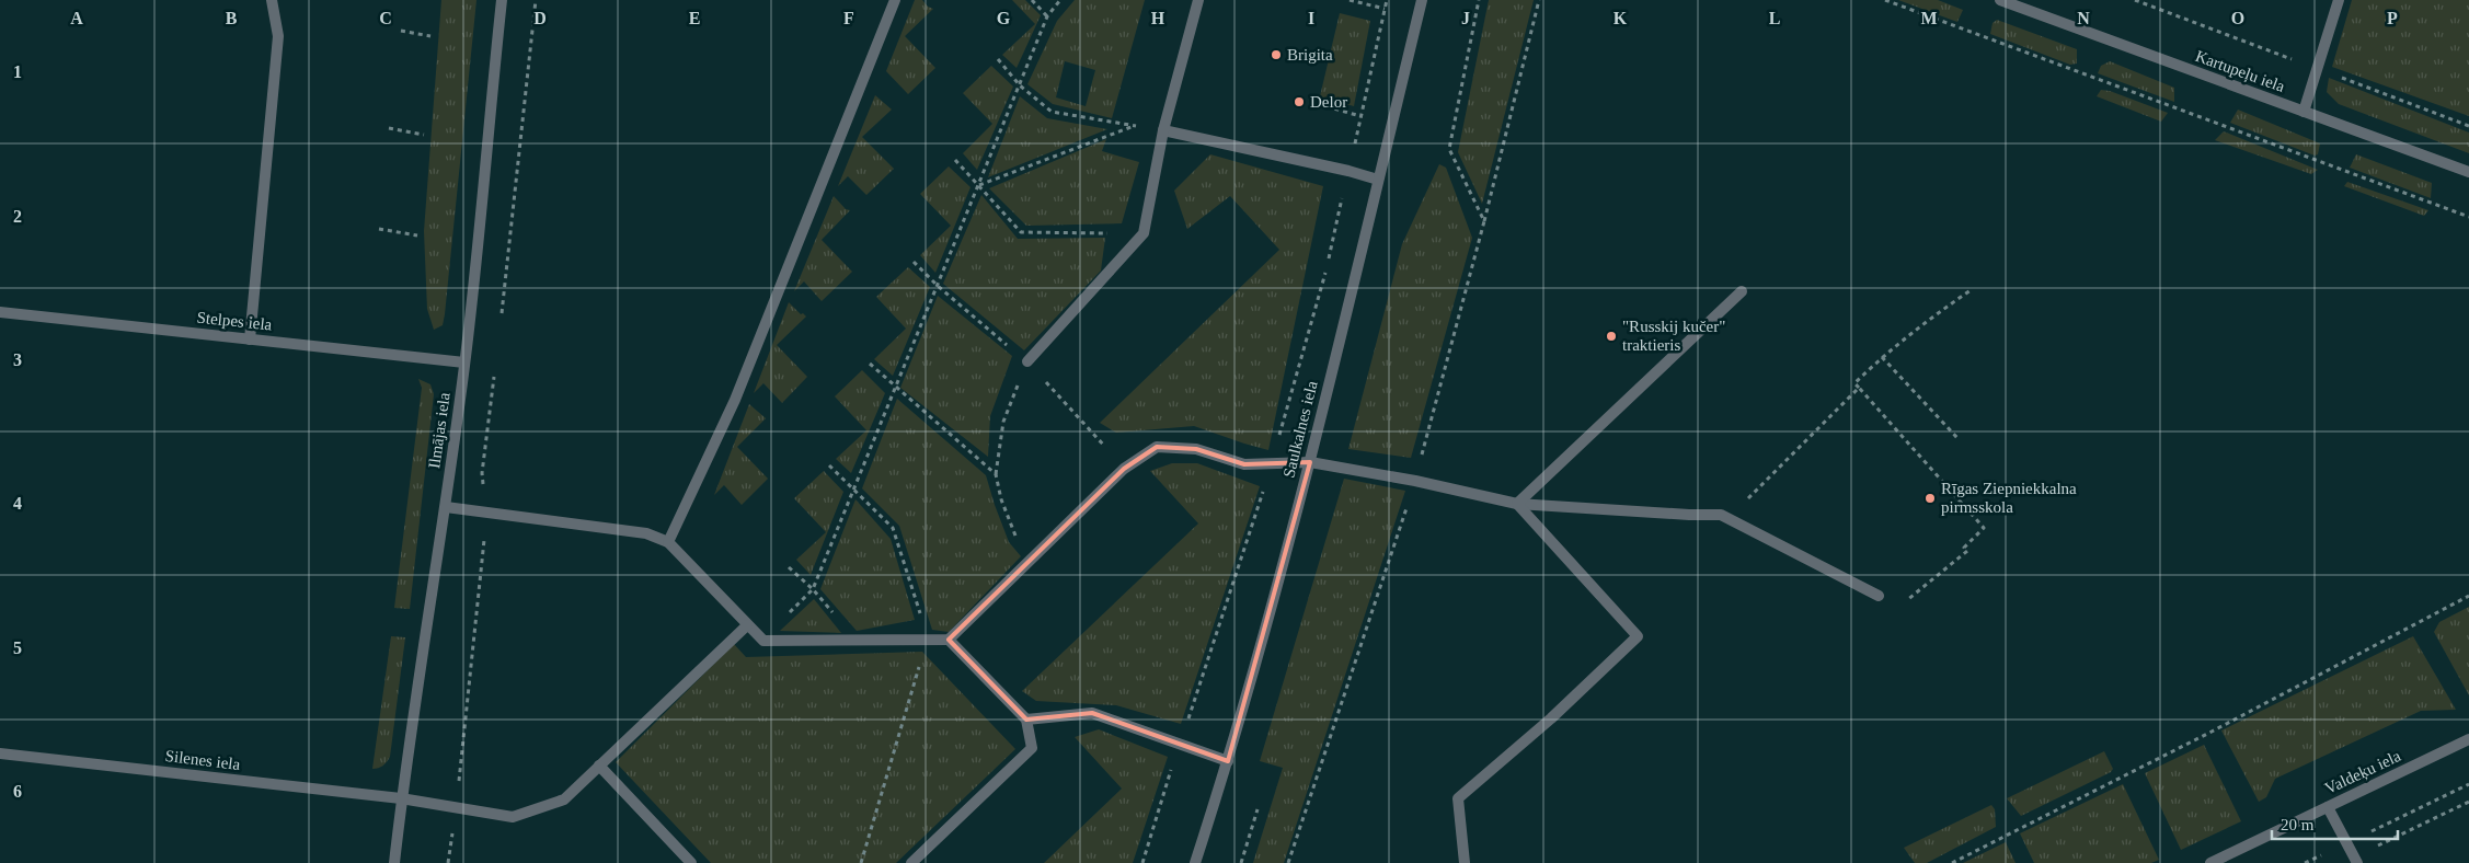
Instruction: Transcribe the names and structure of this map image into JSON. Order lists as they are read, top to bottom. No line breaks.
{"streets":{"street":["Kartupeļu iela","Stelpes iela","Saulkalnes iela","Ilmājas iela","Silenes iela","Valdeķu iela"]},"crossings":[["Stelpes iela","Ilmājas iela"],["Ilmājas iela","Silenes iela"]],"places":["Brigita","Delor","\"Russkij kučer\" traktieris","Rīgas Ziepniekkalna pirmsskola"],"scale_bar":"20 m","grid":{"columns":["A","B","C","D","E","F","G","H","I","J","K","L","M","N","O","P"],"rows":["1","2","3","4","5","6"]}}
